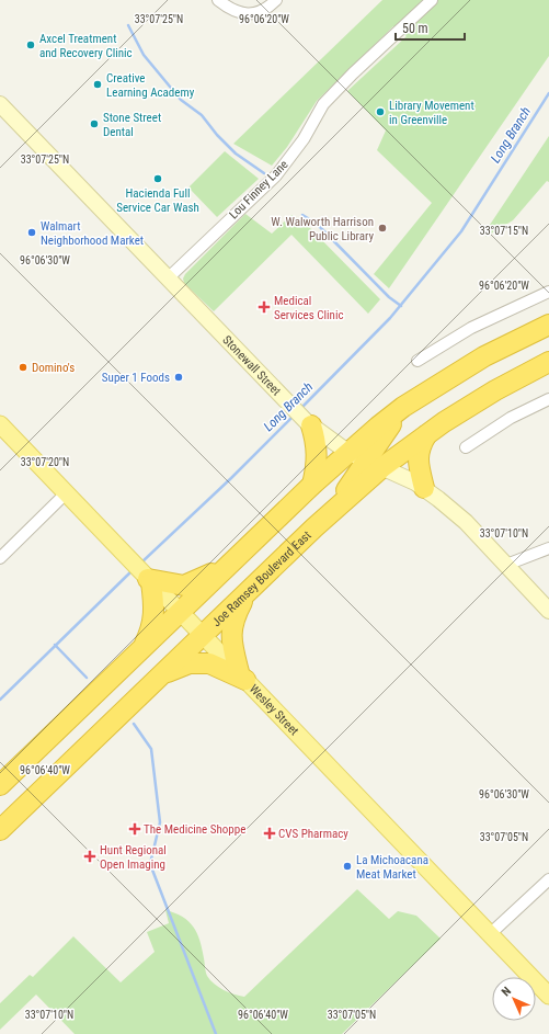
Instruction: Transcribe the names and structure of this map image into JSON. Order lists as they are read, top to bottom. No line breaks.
{"streets":{"highway":["Joe Ramsey Boulevard East"],"main road":["Wesley Street"],"street":["Lou Finney Lane","Stonewall Street"]},"crossings":[["Lou Finney Lane","Stonewall Street"],["Stonewall Street","Joe Ramsey Boulevard East"],["Joe Ramsey Boulevard East","Wesley Street"]],"water":["Long Branch"],"places":{"other":["Axcel Treatment and Recovery Clinic","Creative Learning Academy","Library Movement in Greenville","Stone Street Dental","Hacienda Full Service Car Wash","W. Walworth Harrison Public Library","Walmart Neighborhood Market","Domino's","Super 1 Foods","La Michoacana Meat Market"],"health":["Medical Services Clinic","The Medicine Shoppe","CVS Pharmacy","Hunt Regional Open Imaging"]},"scale_bar":"50 m","north":"top left","coordinates":["33°07'25\"N","96°06'20\"W","33°07'15\"N","96°06'30\"W","33°07'20\"N","33°07'10\"N","96°06'40\"W","33°07'05\"N"]}
